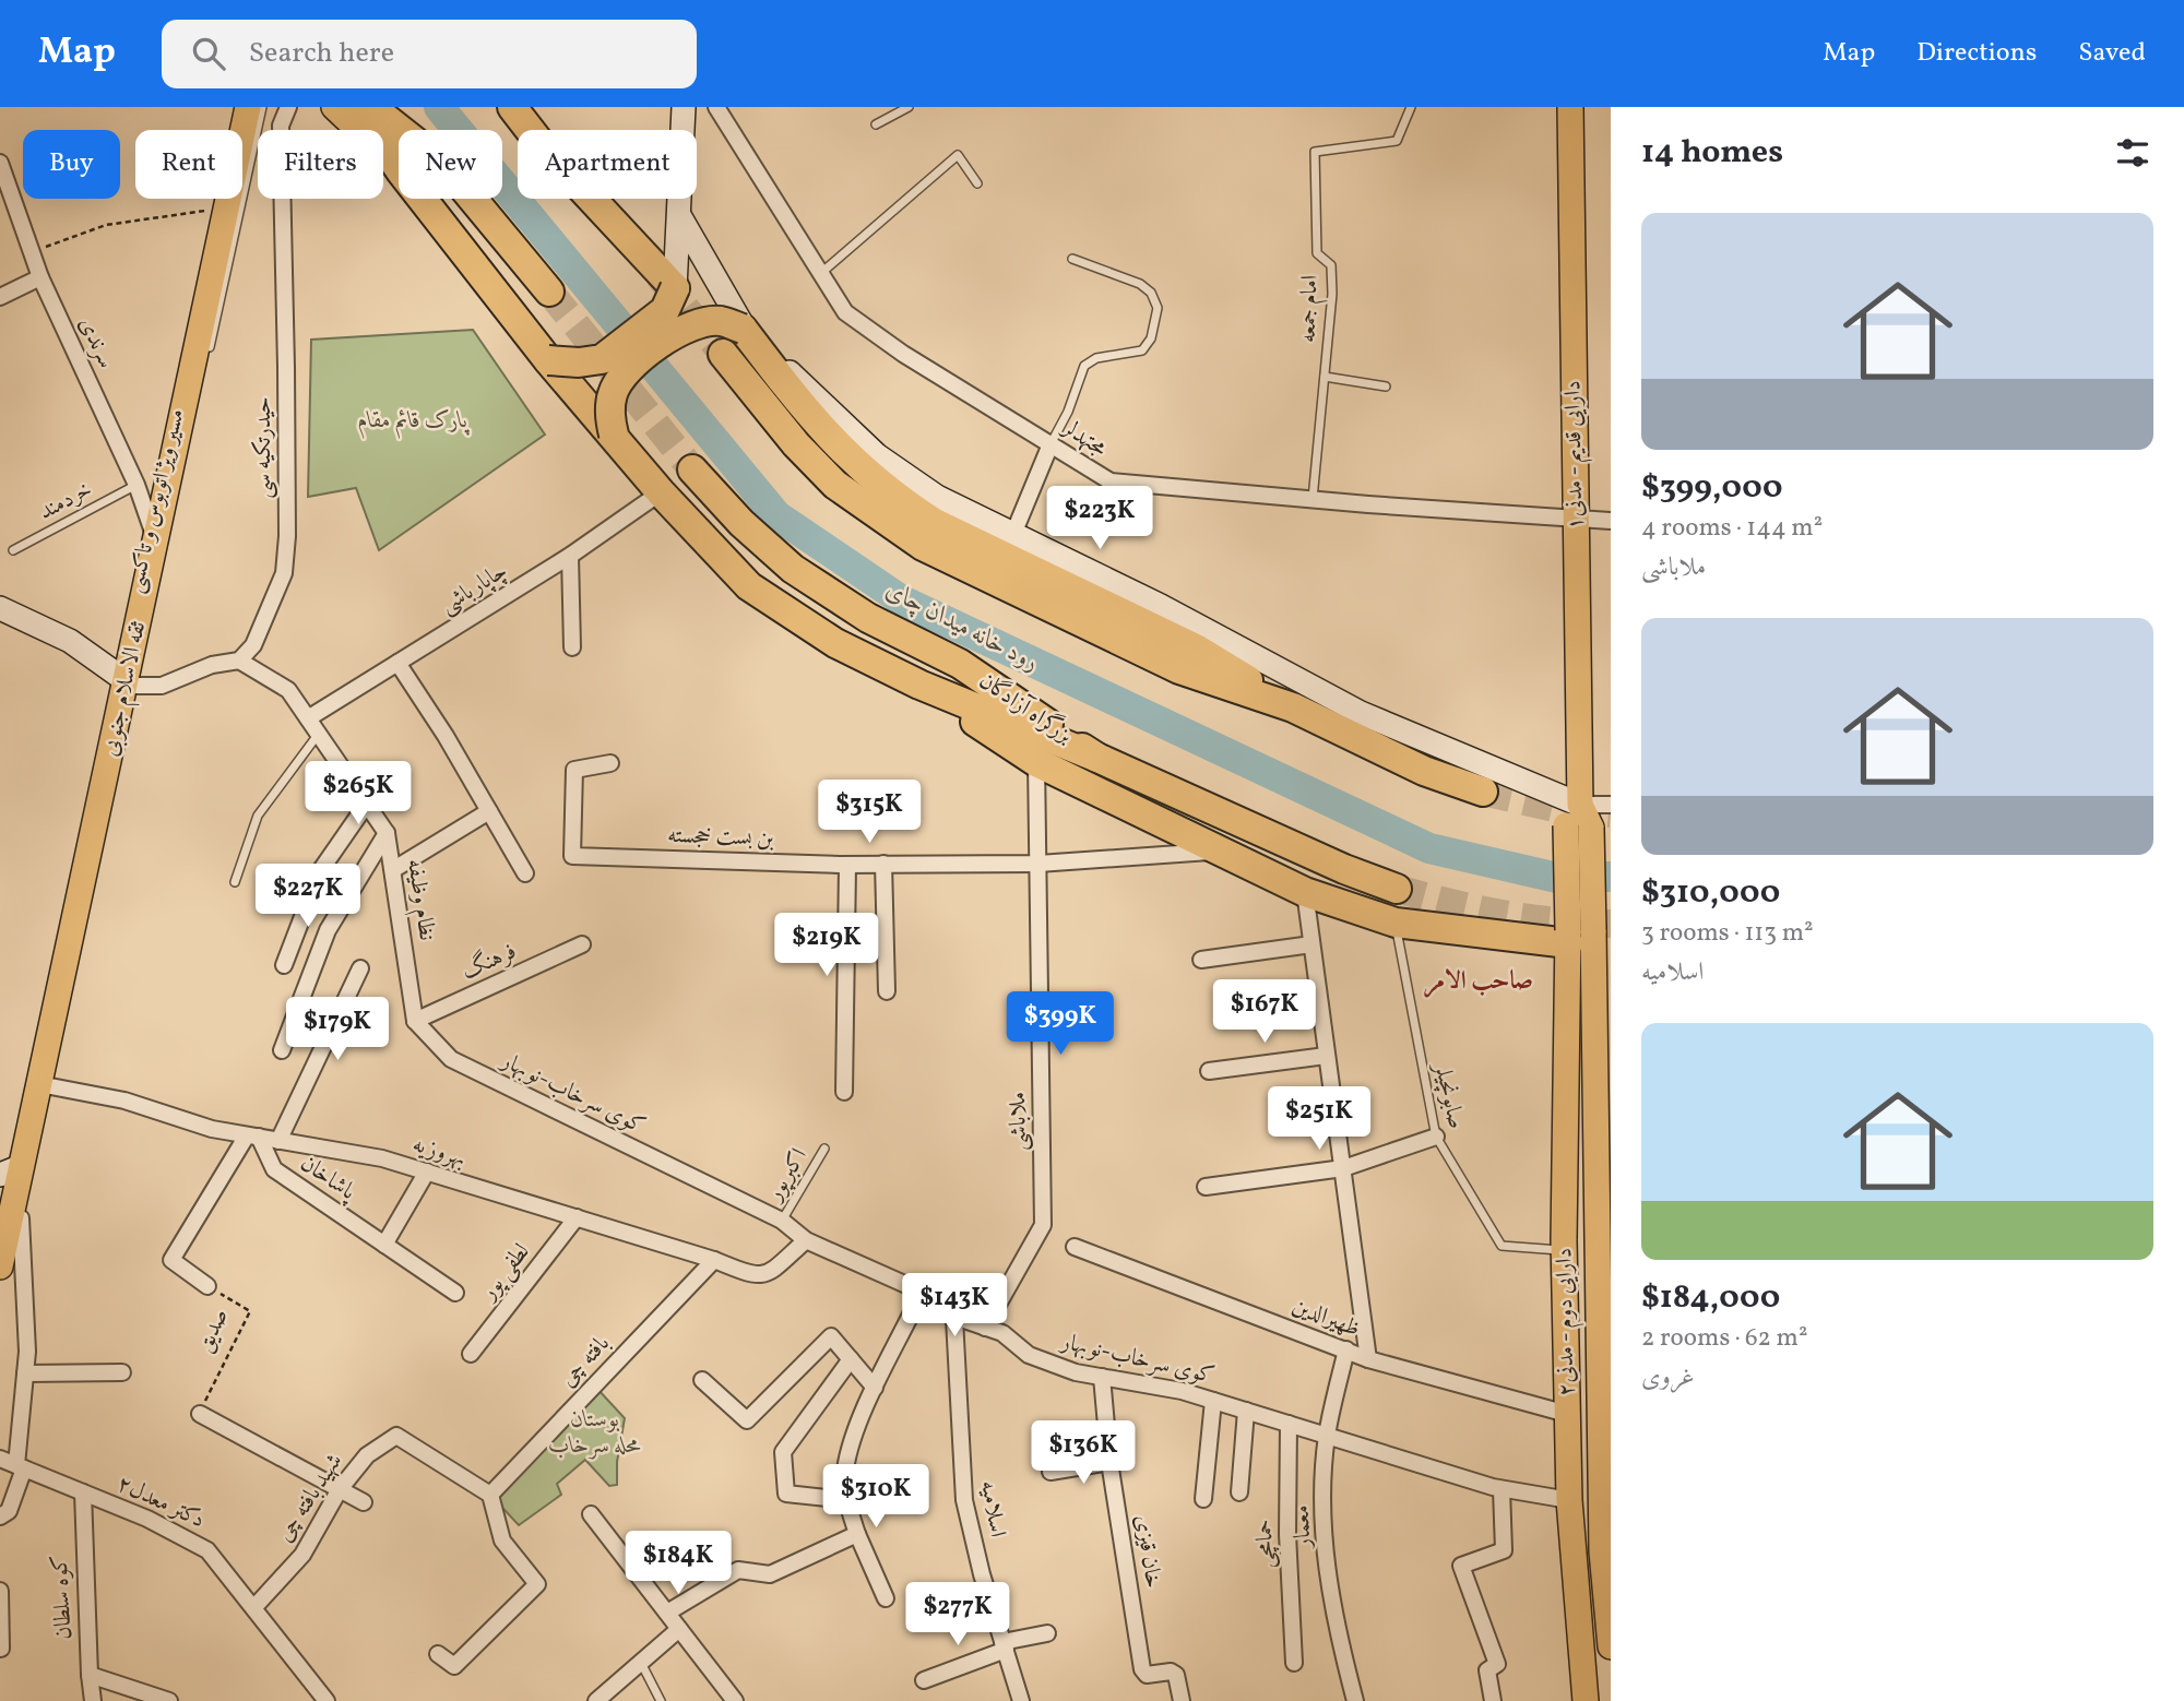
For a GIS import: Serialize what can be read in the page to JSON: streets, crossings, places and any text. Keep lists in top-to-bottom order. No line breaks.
{"streets":{"highway":["بزرگراه آزادگان"],"main road":["دارایی قدیم - مدنی۱","ثقه الاسلام جنوبی","دارایی دوم - مدنی۲"],"street":["سرندی","مجتهدلر","حیدرتکیه سی","چاپارباشی","بن بست خجسته","نظام وظیفه","فرهنگ","کوی سرخاب-نوبهار","ملاباشی","بهروزیه","پاشاخان","لطفی پور","ظهیرالدین","صدیق","بافته چی","شهید بافته چی","دکتر معدل۲","اسلامیه","معمار","حمامچی","خان قیزی","کوه سلطان"],"lane":["امام جمعه","خردمند","مسیر ویژ اتوبوس و تاکسی","صابونچیلر","اکبرپور"]},"crossings":[["امام جمعه","مجتهدلر"],["سرندی","خردمند"],["سرندی","ثقه الاسلام جنوبی"],["مجتهدلر","دارایی قدیم - مدنی۱"],["حیدرتکیه سی","نظام وظیفه"],["مسیر ویژ اتوبوس و تاکسی","ثقه الاسلام جنوبی"],["چاپارباشی","نظام وظیفه"],["ثقه الاسلام جنوبی","بهروزیه"],["بن بست خجسته","ملاباشی"],["نظام وظیفه","فرهنگ"],["نظام وظیفه","کوی سرخاب-نوبهار"],["فرهنگ","کوی سرخاب-نوبهار"],["کوی سرخاب-نوبهار","ملاباشی"],["کوی سرخاب-نوبهار","بهروزیه"],["کوی سرخاب-نوبهار","اکبرپور"],["کوی سرخاب-نوبهار","دارایی دوم - مدنی۲"],["کوی سرخاب-نوبهار","اسلامیه"],["کوی سرخاب-نوبهار","معمار"],["کوی سرخاب-نوبهار","حمامچی"],["کوی سرخاب-نوبهار","خان قیزی"],["صابونچیلر","دارایی دوم - مدنی۲"],["بهروزیه","پاشاخان"],["بهروزیه","لطفی پور"],["بهروزیه","صدیق"],["بهروزیه","بافته چی"],["پاشاخان","صدیق"],["ظهیرالدین","دارایی دوم - مدنی۲"],["ظهیرالدین","معمار"],["بافته چی","شهید بافته چی"],["شهید بافته چی","دکتر معدل۲"],["دکتر معدل۲","کوه سلطان"]],"districts":["صاحب الامر"],"water":["رود خانه میدان چای"],"parks":["پارک قائم مقام","بوستان محله سرخاب"],"page":{"header":"Map","search":"Search here","nav":["Map","Directions","Saved"],"heading":"14 homes","chip":["Buy","Rent","Filters","New","Apartment"],"list":[{"name":"$399,000","note":"4 rooms · 144 m² · ملاباشی"},{"name":"$310,000","note":"3 rooms · 113 m² · اسلامیه"},{"name":"$184,000","note":"2 rooms · 62 m² · غروی"}],"price":["$223K","$265K","$315K","$227K","$219K","$167K","$399K","$179K","$251K","$143K","$136K","$310K","$184K","$277K"]}}
